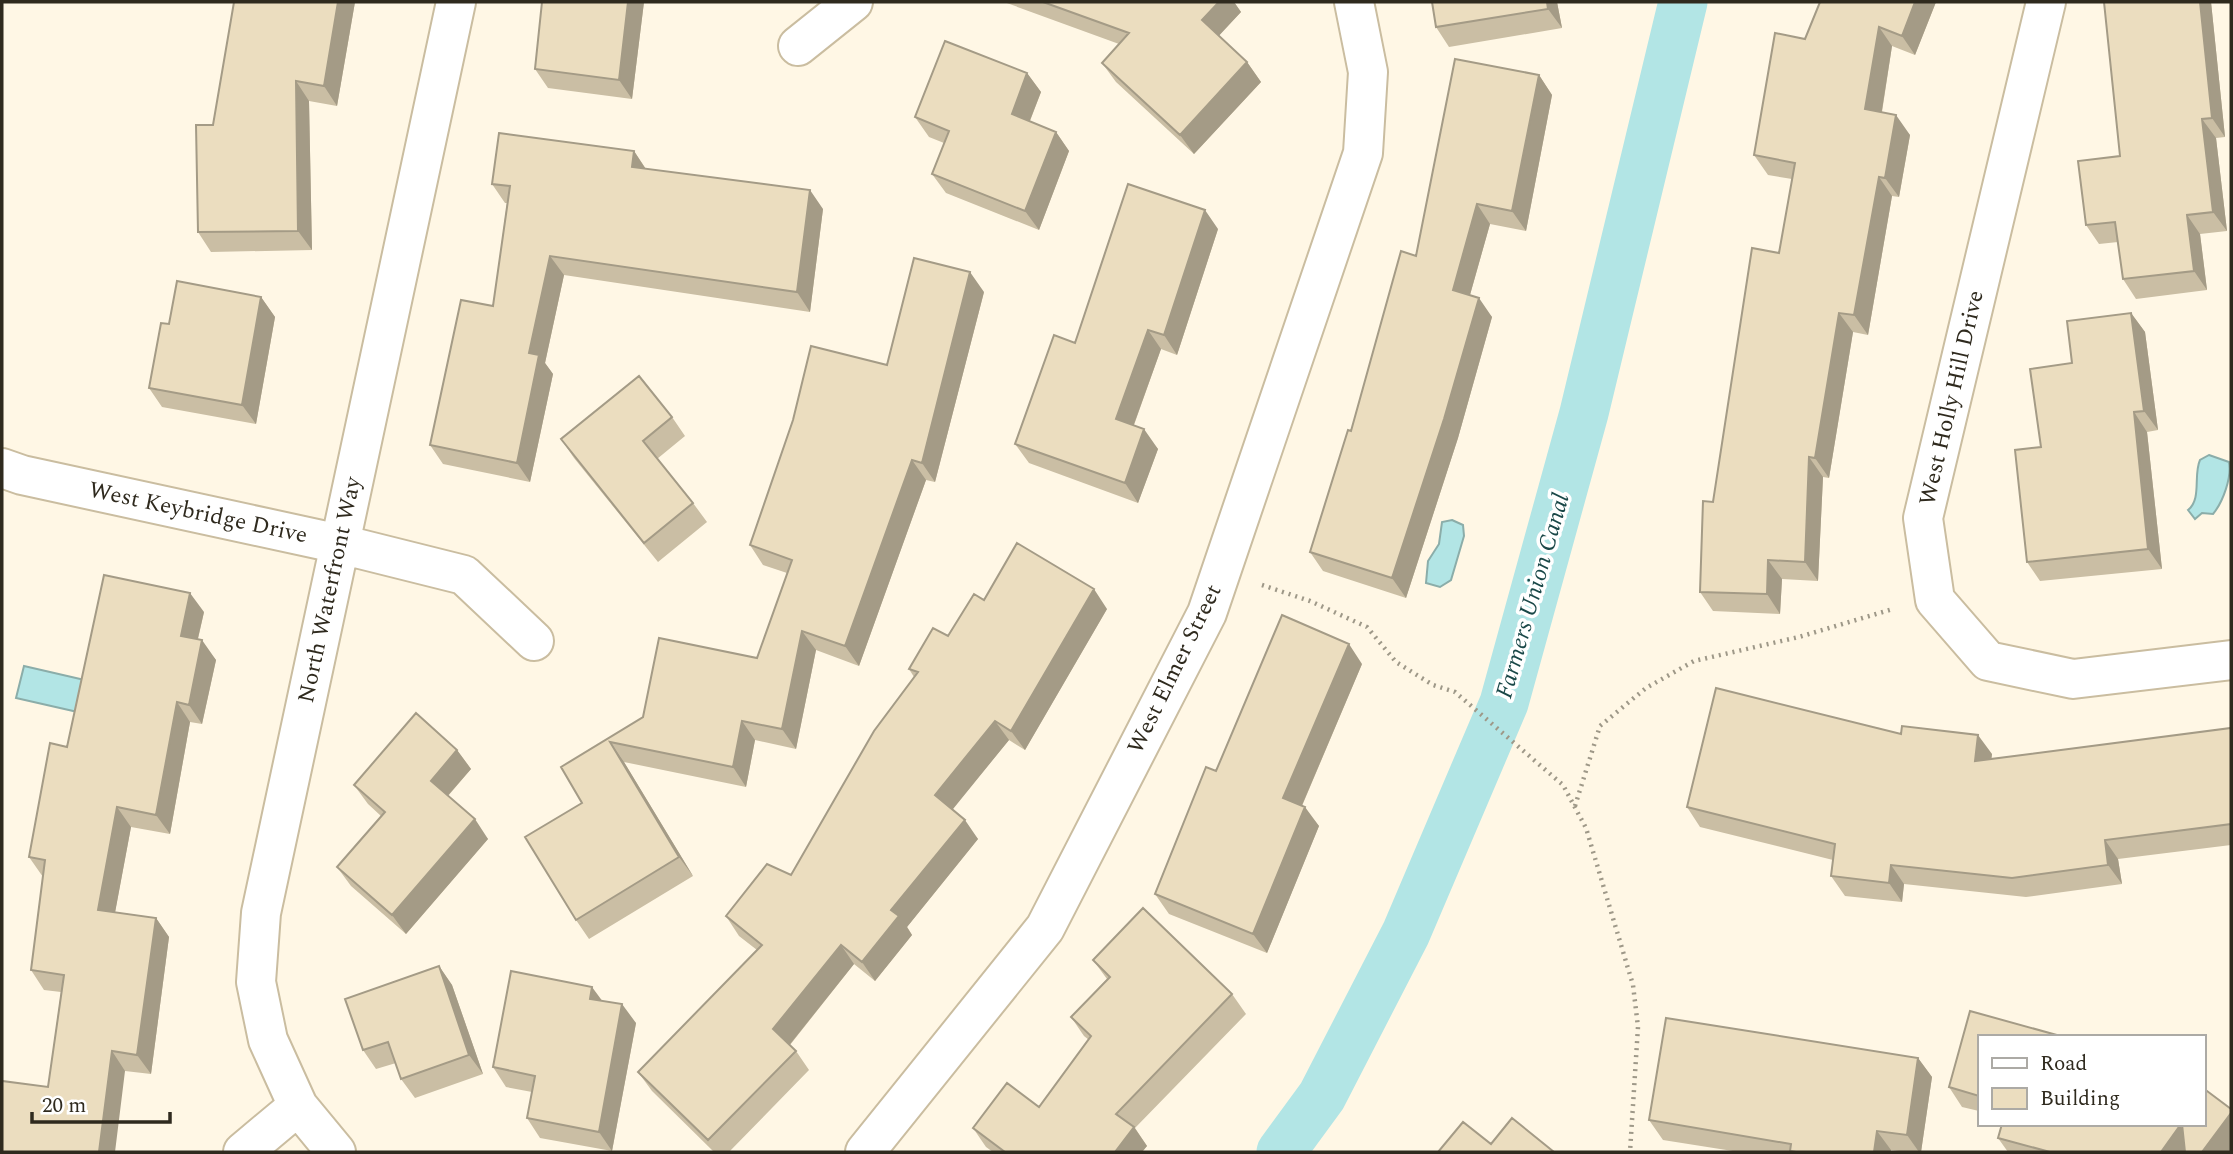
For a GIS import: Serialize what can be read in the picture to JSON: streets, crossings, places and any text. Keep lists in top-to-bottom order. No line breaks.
{"streets":{"street":["West Holly Hill Drive","West Keybridge Drive","North Waterfront Way","West Elmer Street"]},"crossings":[["West Keybridge Drive","North Waterfront Way"]],"water":["Farmers Union Canal"],"legend":["Road","Building"],"scale_bar":"20 m"}
